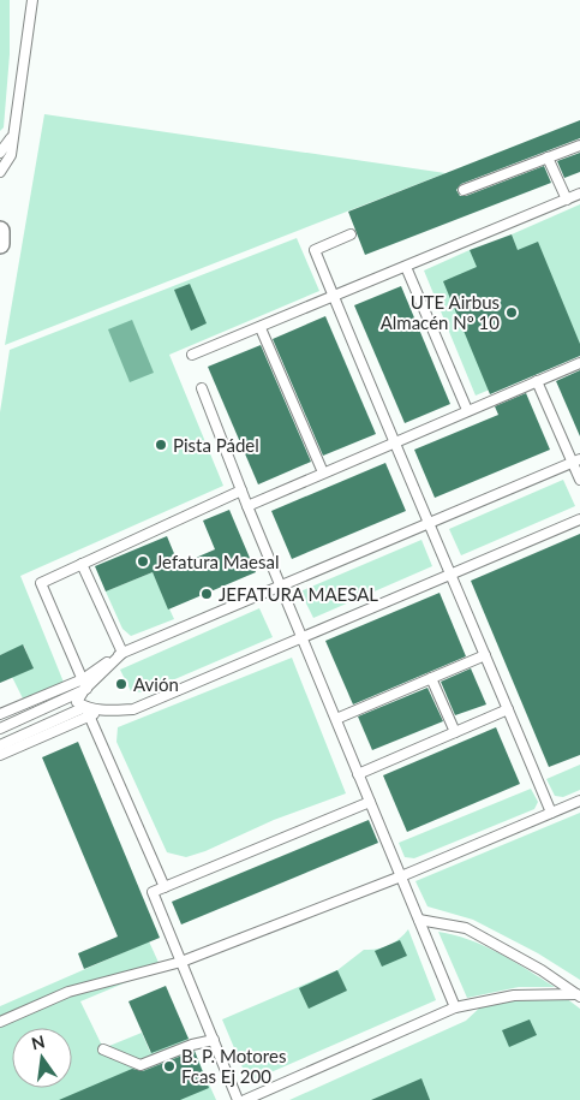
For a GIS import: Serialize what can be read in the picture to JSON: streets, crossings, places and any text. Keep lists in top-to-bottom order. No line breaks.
{"places":["UTE Airbus Almacén Nº 10","Pista Pádel","Jefatura Maesal","JEFATURA MAESAL","Avión","B. P. Motores Fcas Ej 200"],"north":"top"}
